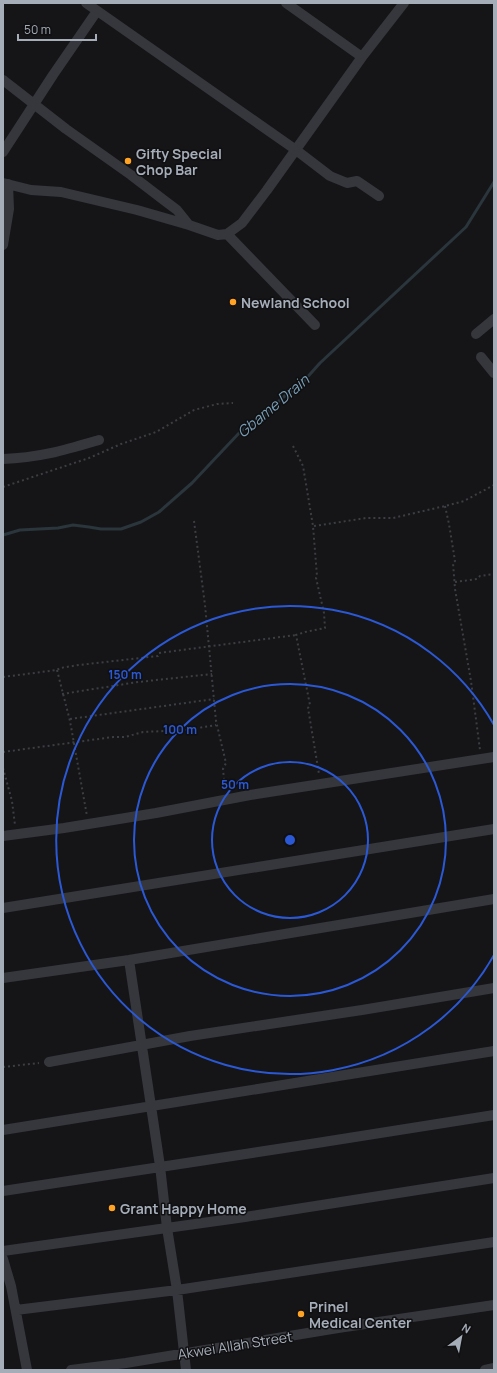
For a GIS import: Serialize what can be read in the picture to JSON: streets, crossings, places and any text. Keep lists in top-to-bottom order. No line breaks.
{"streets":{"street":["Akwei Allah Street"]},"water":["Gbame Drain"],"places":["Gifty Special Chop Bar","Newland School","Grant Happy Home","Prinel Medical Center"],"scale_bar":"50 m","north":"top right","rings":["150 m","100 m","50 m"]}
